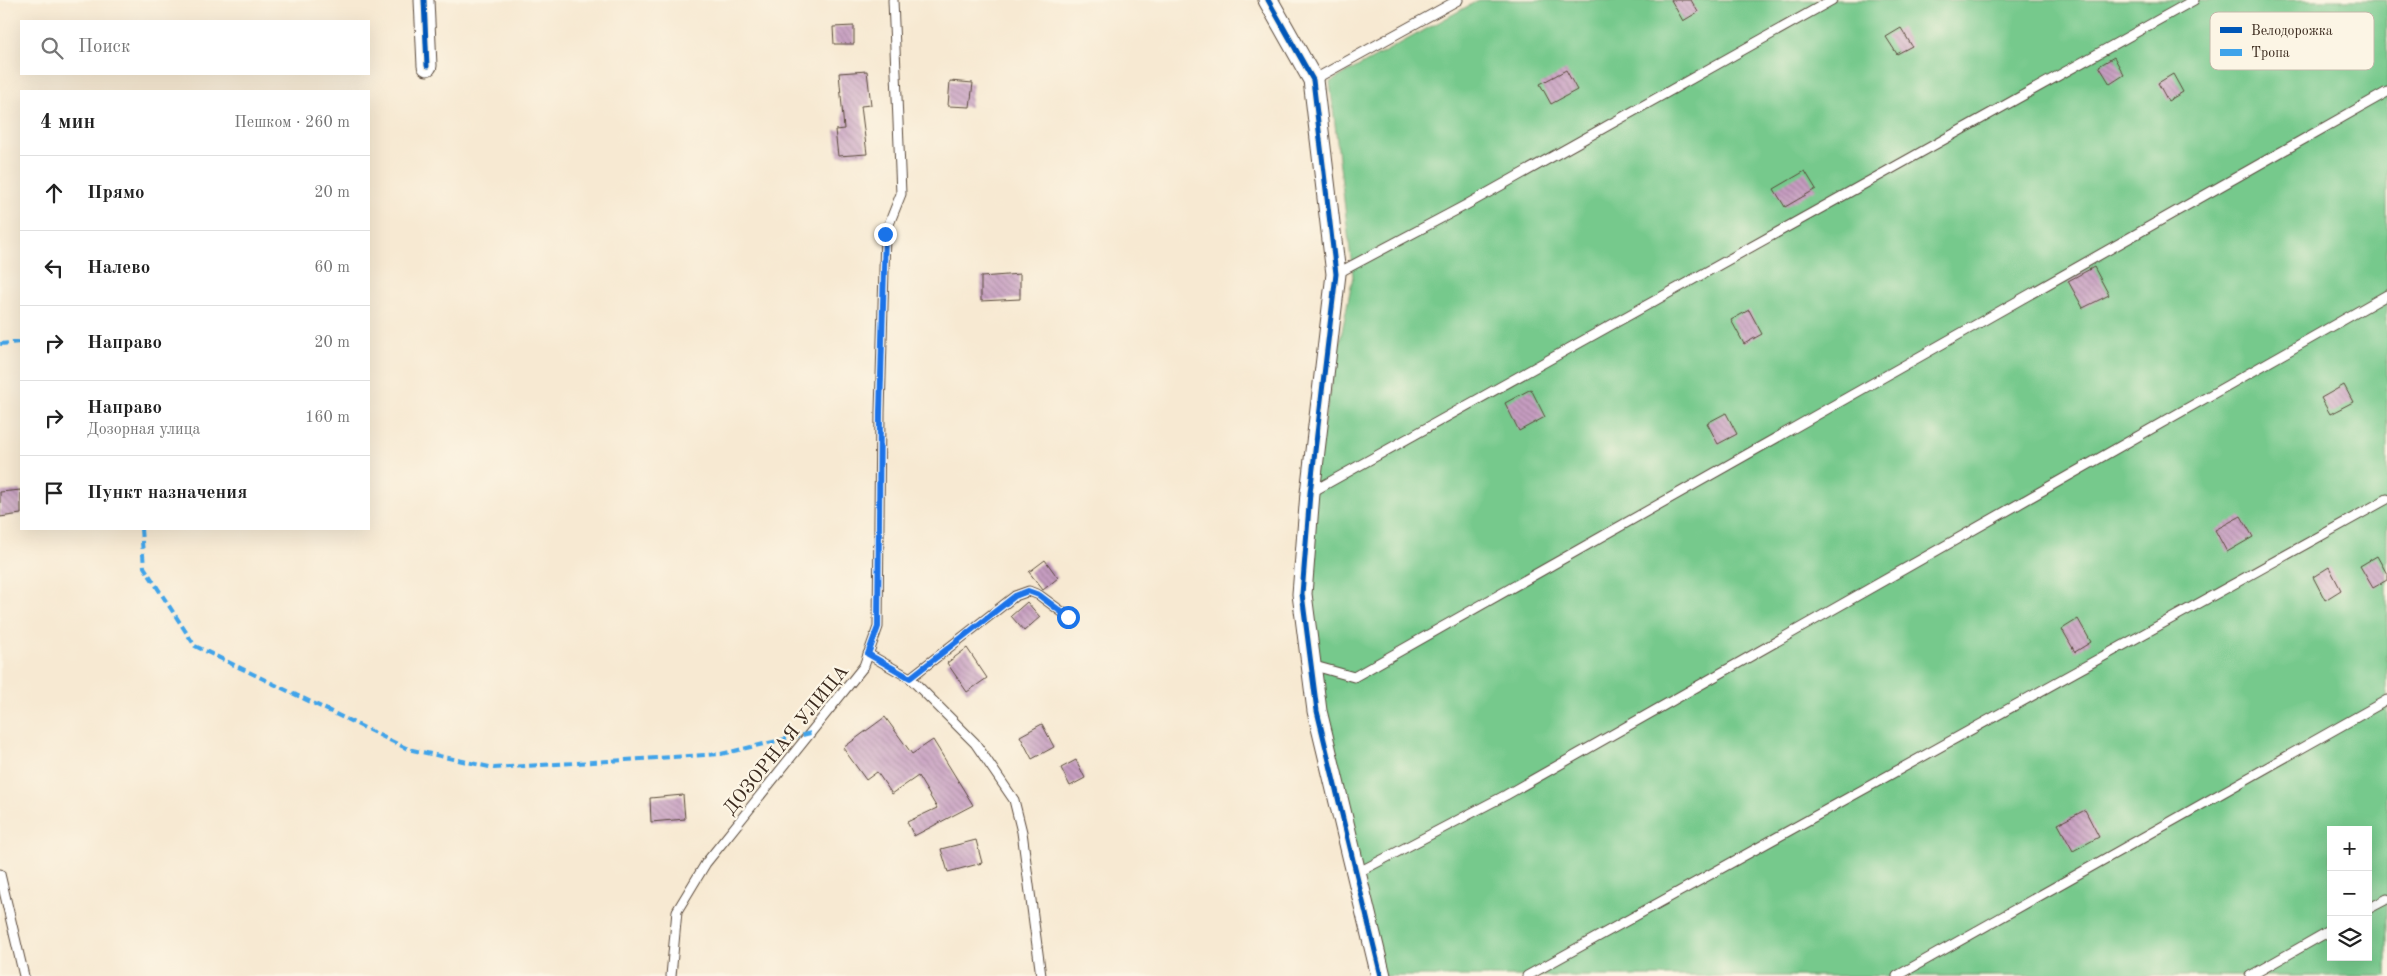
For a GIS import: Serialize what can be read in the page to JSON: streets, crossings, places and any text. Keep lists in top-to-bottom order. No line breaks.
{"streets":{"lane":["ДОЗОРНАЯ УЛИЦА"]},"legend":["Велодорожка","Тропа"],"page":{"search":"Поиск","heading":["4 мин","Пешком · 260 m"],"list":[["Прямо","20 m"],["Налево","60 m"],["Направо","20 m"],["Направо","Дозорная улица","160 m"],"Пункт назначения"],"map_buttons":["+","−"]}}
